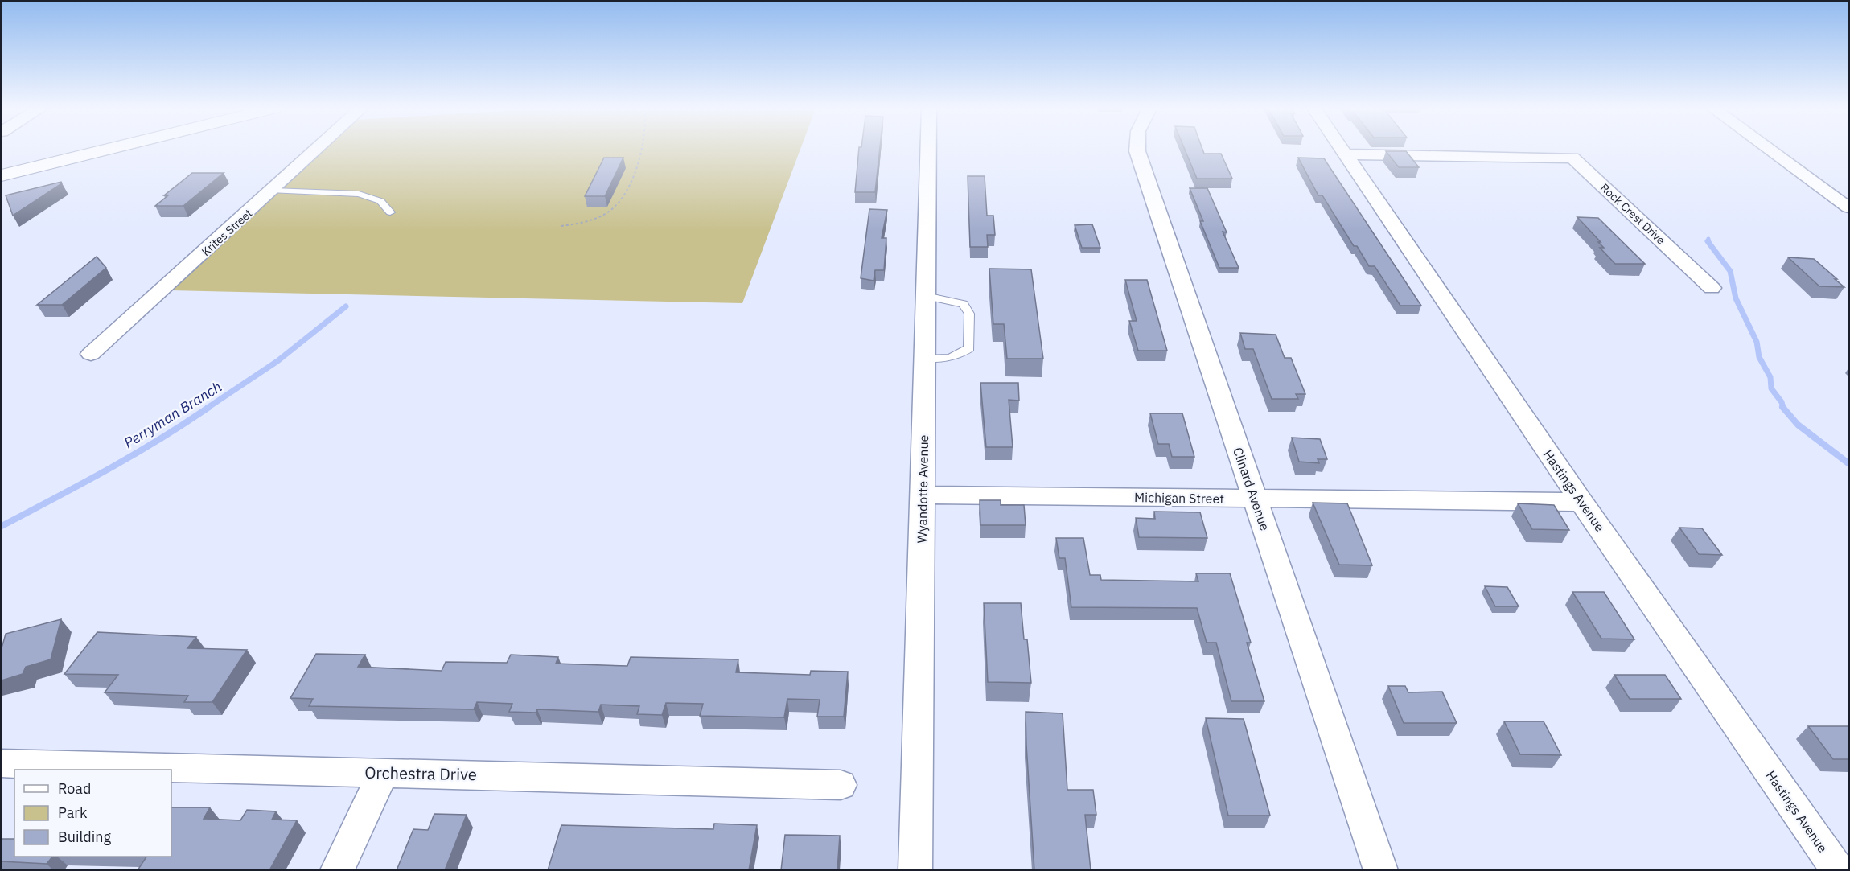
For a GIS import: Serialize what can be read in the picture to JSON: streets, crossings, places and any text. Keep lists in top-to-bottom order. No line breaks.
{"streets":{"street":["Rock Crest Drive","Krites Street","Wyandotte Avenue","Clinard Avenue","Hastings Avenue","Michigan Street","Orchestra Drive"]},"crossings":[["Rock Crest Drive","Hastings Avenue"],["Wyandotte Avenue","Michigan Street"],["Clinard Avenue","Michigan Street"],["Hastings Avenue","Michigan Street"]],"water":["Perryman Branch"],"legend":["Road","Park","Building"]}
